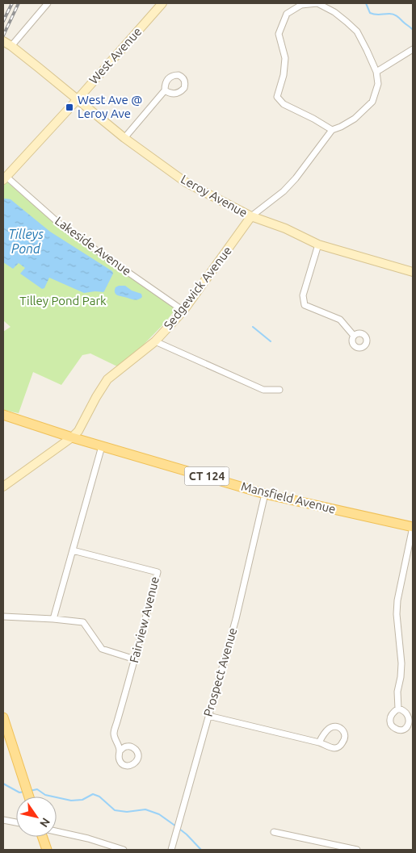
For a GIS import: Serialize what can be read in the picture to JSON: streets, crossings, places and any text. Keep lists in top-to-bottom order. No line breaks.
{"streets":{"main road":["CT 124","Mansfield Avenue"],"street":["West Avenue","Leroy Avenue","Lakeside Avenue","Sedgewick Avenue","Fairview Avenue","Prospect Avenue"]},"crossings":[["West Avenue","Leroy Avenue"],["West Avenue","Lakeside Avenue"],["Leroy Avenue","Sedgewick Avenue"],["Lakeside Avenue","Sedgewick Avenue"],["Sedgewick Avenue","Mansfield Avenue"],["Mansfield Avenue","Prospect Avenue"]],"water":["Tilleys Pond"],"parks":["Tilley Pond Park"],"places":{"transit":["West Ave @ Leroy Ave"]},"north":"bottom right"}
